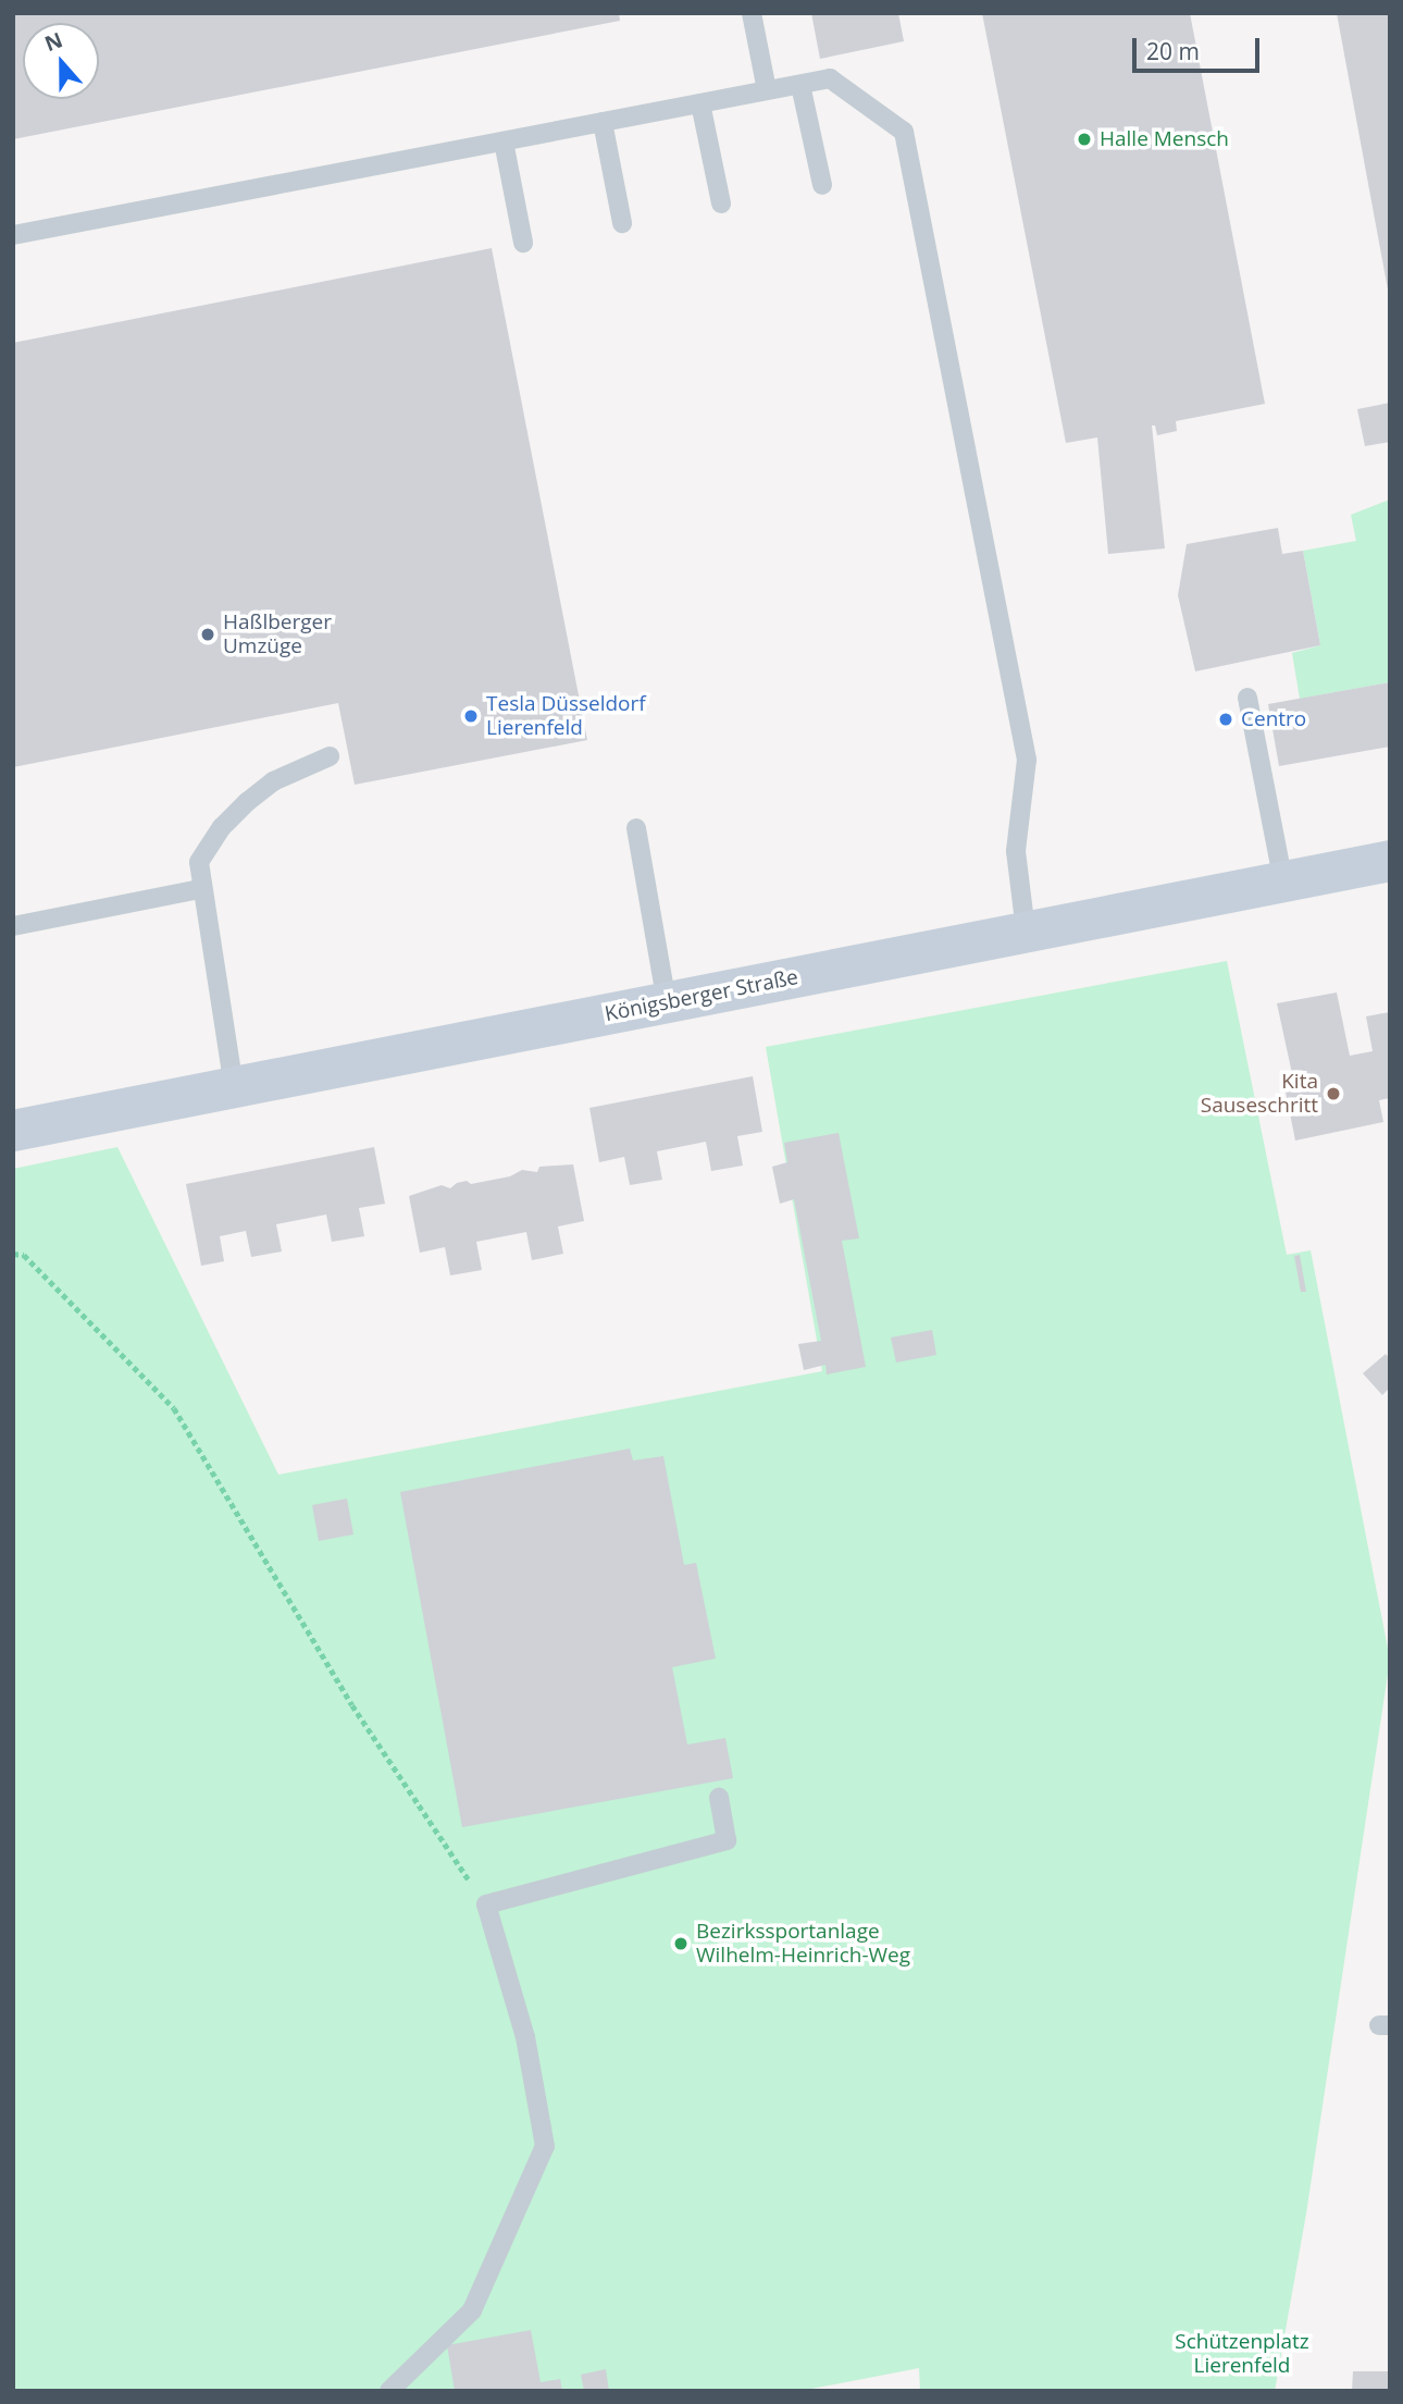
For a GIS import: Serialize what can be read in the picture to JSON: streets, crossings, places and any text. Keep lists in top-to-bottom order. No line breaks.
{"streets":{"main road":["Königsberger Straße"]},"parks":["Schützenplatz Lierenfeld"],"places":["Halle Mensch","Haßlberger Umzüge","Tesla Düsseldorf Lierenfeld","Centro","Kita Sauseschritt","Bezirkssportanlage Wilhelm-Heinrich-Weg"],"scale_bar":"20 m","north":"top"}
